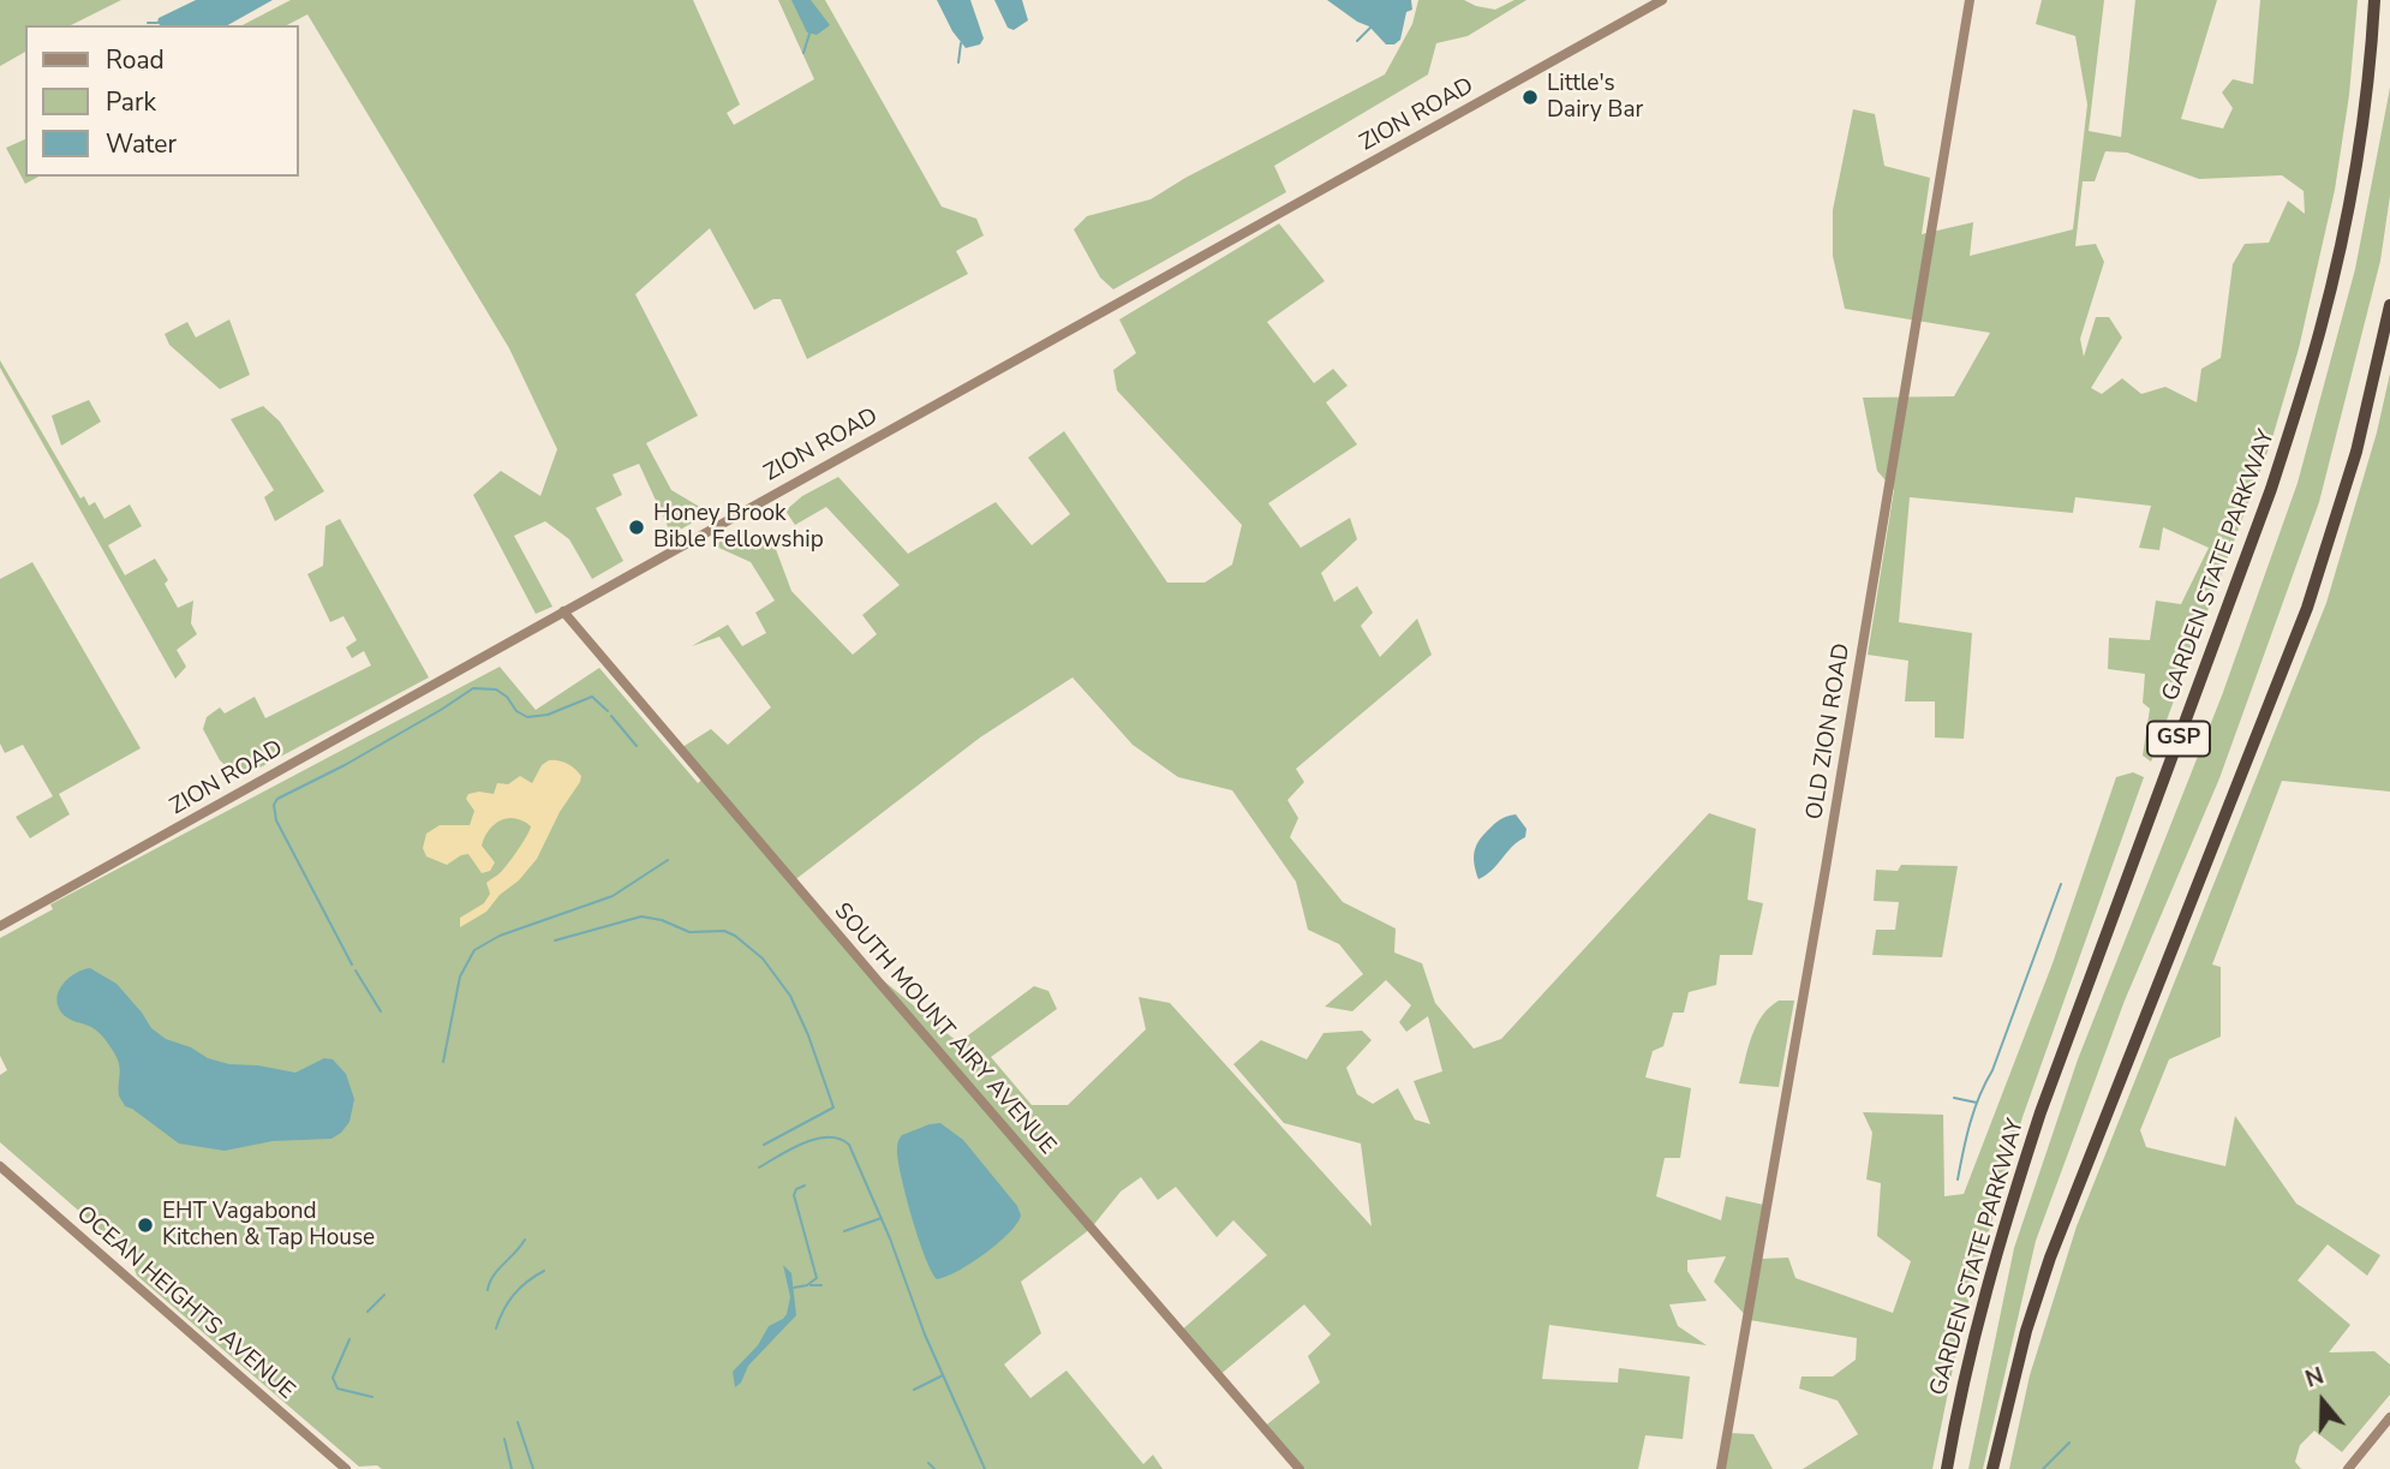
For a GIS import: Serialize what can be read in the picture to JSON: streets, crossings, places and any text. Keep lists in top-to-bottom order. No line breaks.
{"streets":{"highway":["GARDEN STATE PARKWAY","GSP"],"street":["ZION ROAD","OLD ZION ROAD","SOUTH MOUNT AIRY AVENUE","OCEAN HEIGHTS AVENUE"]},"crossings":[["ZION ROAD","SOUTH MOUNT AIRY AVENUE"]],"places":["Little's Dairy Bar","Honey Brook Bible Fellowship","EHT Vagabond Kitchen & Tap House"],"legend":["Road","Park","Water"],"north":"top"}
